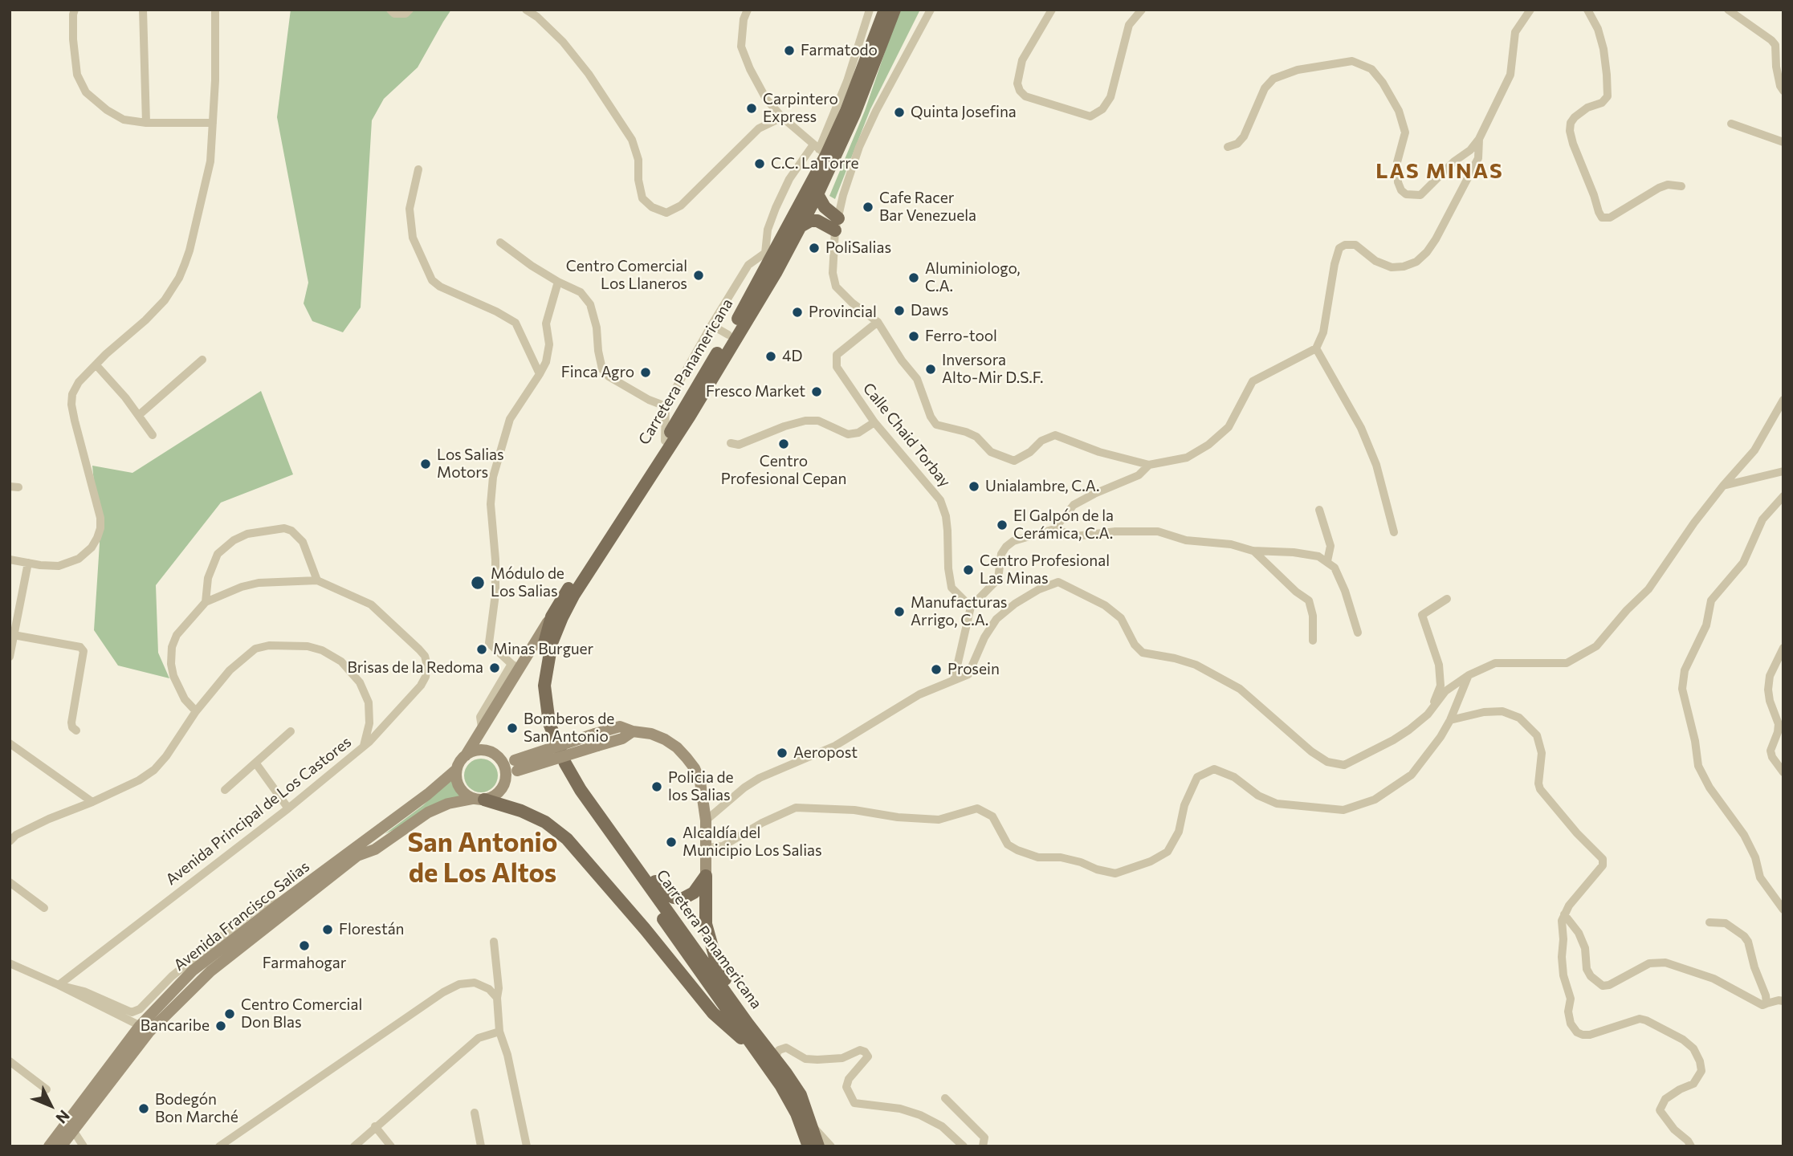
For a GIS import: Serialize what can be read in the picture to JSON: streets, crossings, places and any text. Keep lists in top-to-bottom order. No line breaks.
{"streets":{"main road":["Carretera Panamericana"],"street":["Calle Chaid Torbay","Avenida Principal de Los Castores","Avenida Francisco Salias"]},"districts":["LAS MINAS","San Antonio de Los Altos"],"places":["Farmatodo","Carpintero Express","Quinta Josefina","C.C. La Torre","Cafe Racer Bar Venezuela","PoliSalias","Centro Comercial Los Llaneros","Aluminiologo, C.A.","Daws","Provincial","Ferro-tool","4D","Inversora Alto-Mir D.S.F.","Finca Agro","Fresco Market","Centro Profesional Cepan","Los Salias Motors","Unialambre, C.A.","El Galpón de la Cerámica, C.A.","Centro Profesional Las Minas","Módulo de Los Salias","Manufacturas Arrigo, C.A.","Minas Burguer","Brisas de la Redoma","Prosein","Bomberos de San Antonio","Aeropost","Policia de los Salias","Alcaldía del Municipio Los Salias","Florestán","Farmahogar","Centro Comercial Don Blas","Bancaribe","Bodegón Bon Marché"],"north":"bottom right"}
